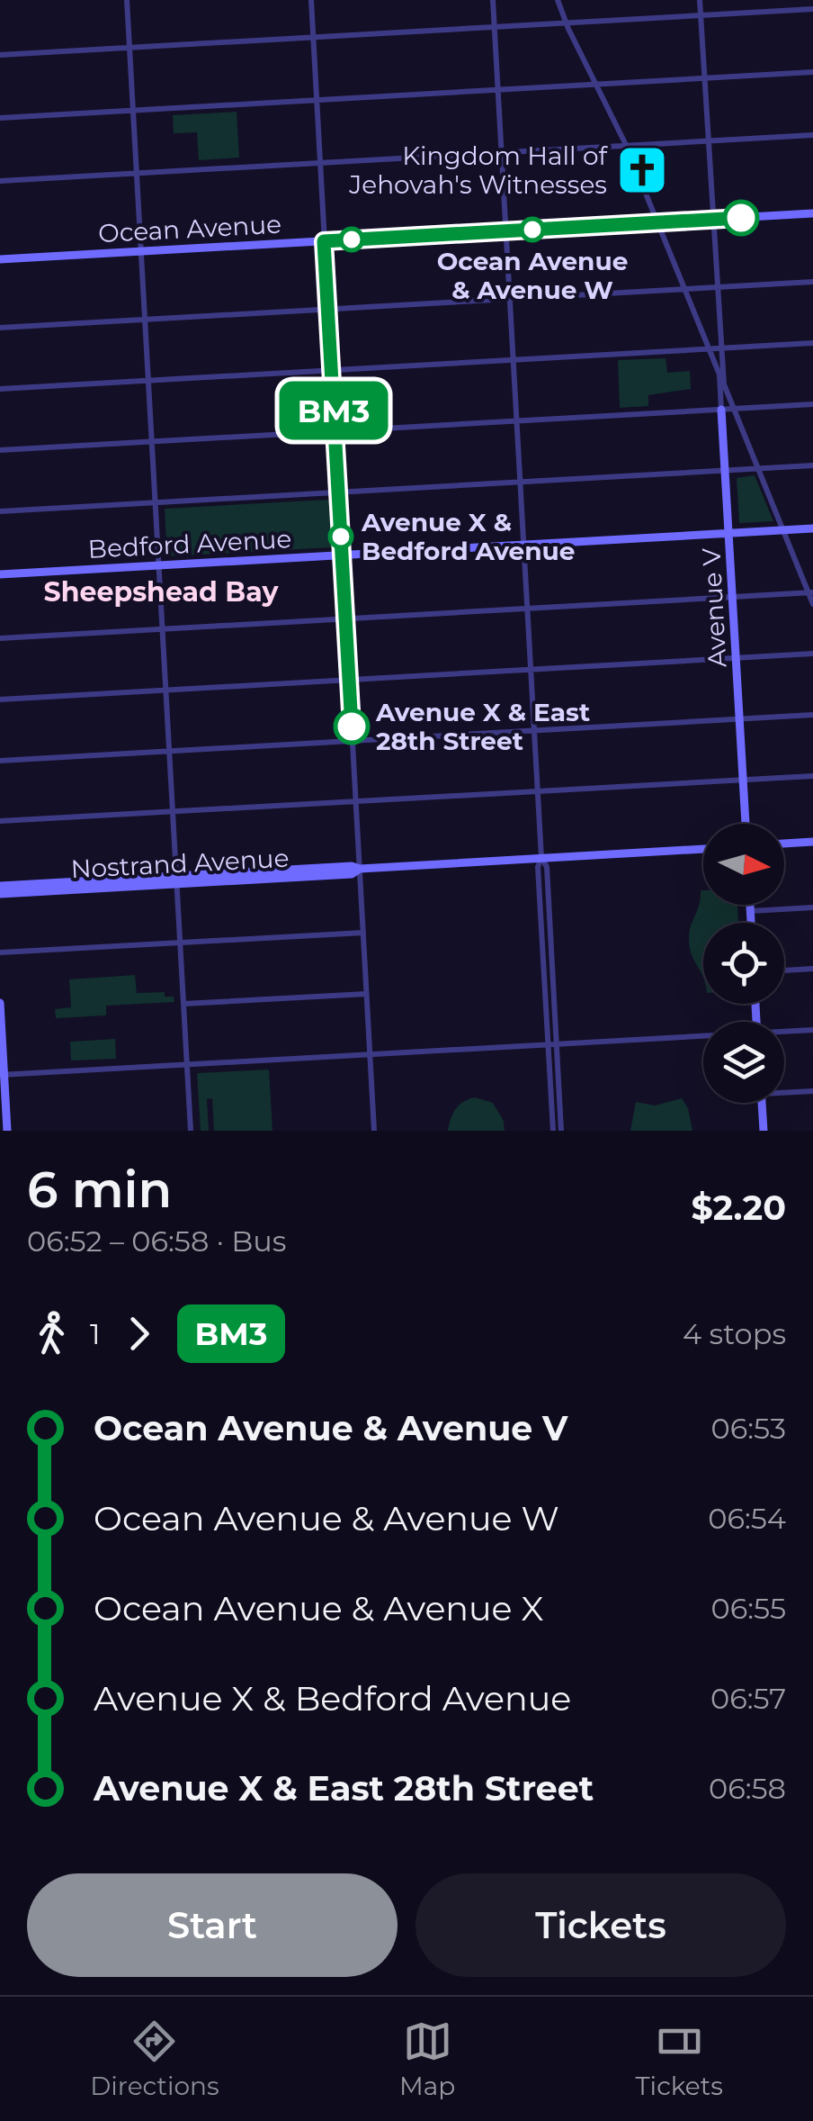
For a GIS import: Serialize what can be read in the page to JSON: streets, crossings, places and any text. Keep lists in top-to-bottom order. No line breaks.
{"streets":{"main road":["Ocean Avenue","Bedford Avenue","Avenue V","Nostrand Avenue"]},"crossings":[["Bedford Avenue","Avenue V"]],"districts":["Sheepshead Bay"],"places":{"church":["Kingdom Hall of Jehovah's Witnesses"],"other":["Ocean Avenue & Avenue W","Avenue X & Bedford Avenue","Avenue X & East 28th Street"]},"lines":["bus line BM3"],"north":"right","page":{"on_map":"BM3","heading":["6 min","06:52 – 06:58 · Bus","$2.20"],"legs":["1","BM3","4 stops"],"list":[{"name":"Ocean Avenue & Avenue V","value":"06:53"},{"name":"Ocean Avenue & Avenue W","value":"06:54"},{"name":"Ocean Avenue & Avenue X","value":"06:55"},{"name":"Avenue X & Bedford Avenue","value":"06:57"},{"name":"Avenue X & East 28th Street","value":"06:58"}],"buttons":["Start","Tickets"],"tabs":["Directions","Map","Tickets"]}}
